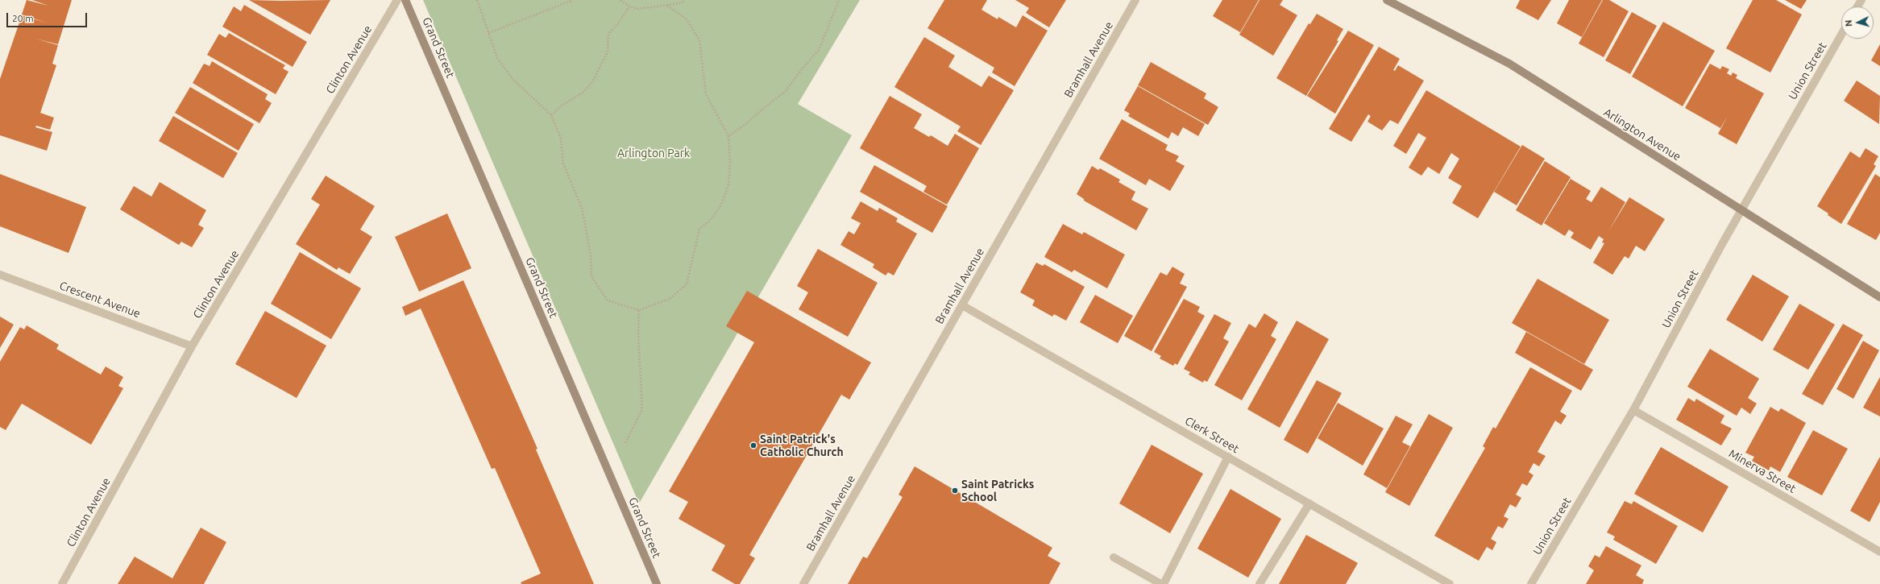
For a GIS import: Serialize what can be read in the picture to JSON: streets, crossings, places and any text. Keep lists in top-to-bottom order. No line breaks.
{"streets":{"street":["Grand Street","Clinton Avenue","Bramhall Avenue","Union Street","Arlington Avenue","Crescent Avenue","Clerk Street","Minerva Street"]},"crossings":[["Clinton Avenue","Crescent Avenue"],["Bramhall Avenue","Clerk Street"],["Union Street","Arlington Avenue"],["Union Street","Minerva Street"]],"parks":["Arlington Park"],"places":["Saint Patrick's Catholic Church","Saint Patricks School"],"scale_bar":"20 m","north":"left"}
